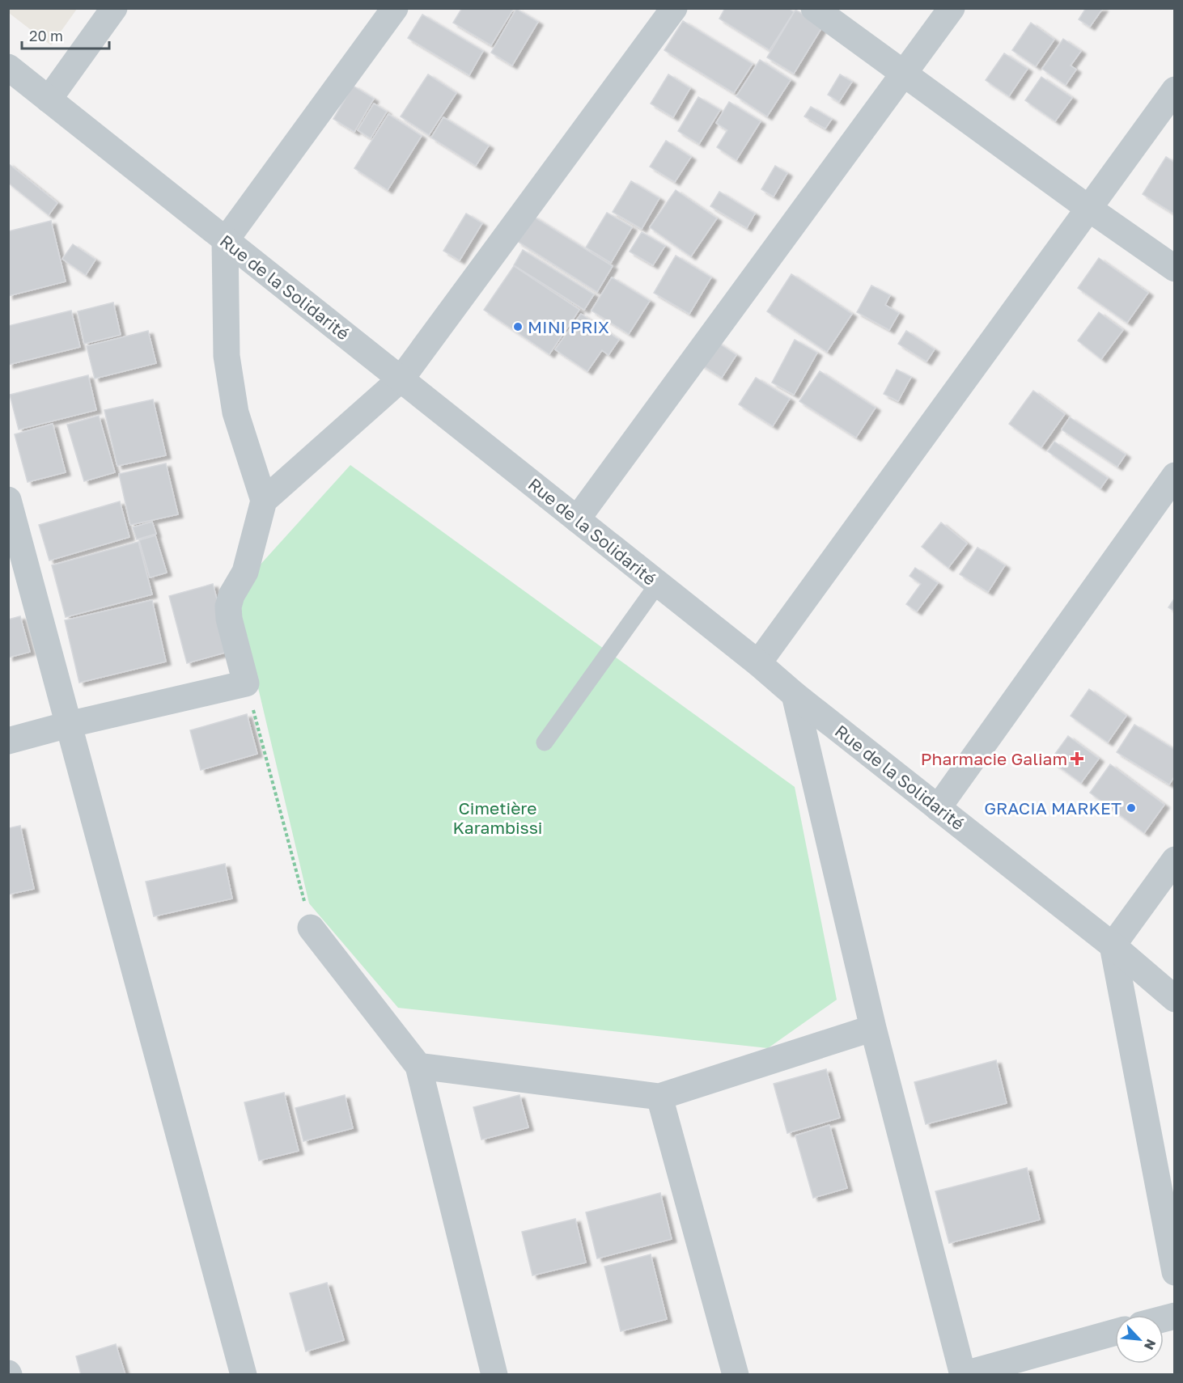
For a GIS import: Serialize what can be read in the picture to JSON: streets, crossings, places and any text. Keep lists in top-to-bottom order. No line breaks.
{"streets":{"street":["Rue de la Solidarité"]},"parks":["Cimetière Karambissi"],"places":{"other":["MINI PRIX","GRACIA MARKET"],"health":["Pharmacie Galiam"]},"scale_bar":"20 m","north":"bottom right"}
